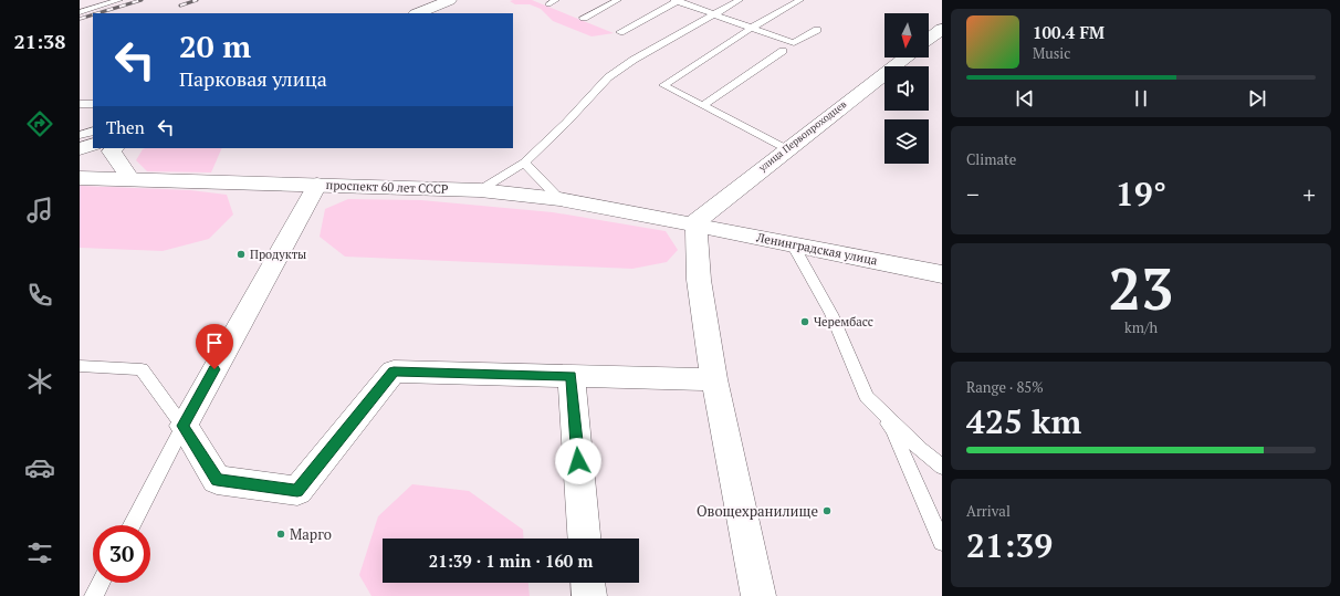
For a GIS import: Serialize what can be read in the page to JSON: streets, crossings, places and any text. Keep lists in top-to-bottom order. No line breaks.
{"streets":{"street":["улица Первопроходцев","проспект 60 лет СССР","Ленинградская улица"]},"crossings":[["улица Первопроходцев","проспект 60 лет СССР"],["улица Первопроходцев","Ленинградская улица"],["проспект 60 лет СССР","Ленинградская улица"]],"places":["Продукты","Черембасс","Овощехранилище","Марго"],"north":"bottom","page":{"tabs":"21:38","turn":["20 m","Парковая улица"],"song":["100.4 FM","Music"],"then":"Then","tile":["Climate",["23","km/h"],["Range · 85%","425 km"],["Arrival","21:39"]],"heat":["−","19°","+"],"limit":"30","trip":"21:39 · 1 min · 160 m"}}
